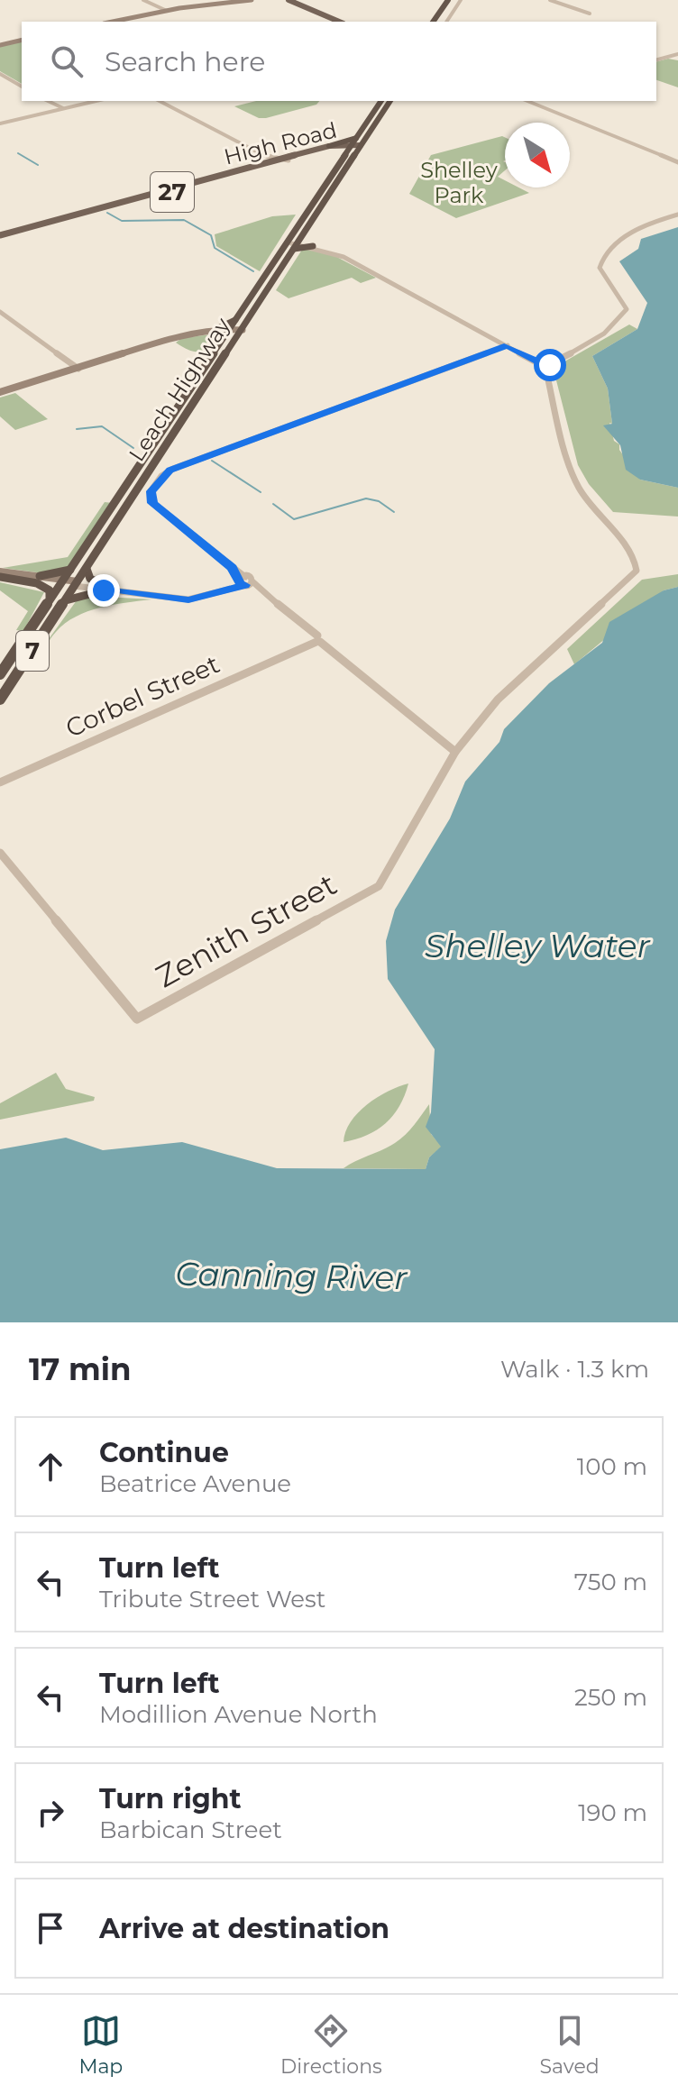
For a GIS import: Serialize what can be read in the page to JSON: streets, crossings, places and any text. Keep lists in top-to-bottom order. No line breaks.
{"streets":{"highway":["27","Leach Highway","7"],"main road":["High Road"],"street":["Corbel Street","Zenith Street"]},"crossings":[["High Road","27"],["High Road","Leach Highway"],["27","Leach Highway"]],"water":["Shelley Water","Canning River"],"parks":["Shelley Park"],"north":"bottom right","page":{"search":"Search here","heading":["17 min","Walk · 1.3 km"],"list":[["Continue","Beatrice Avenue","100 m"],["Turn left","Tribute Street West","750 m"],["Turn left","Modillion Avenue North","250 m"],["Turn right","Barbican Street","190 m"],"Arrive at destination"],"nav":["Map","Directions","Saved"]}}
